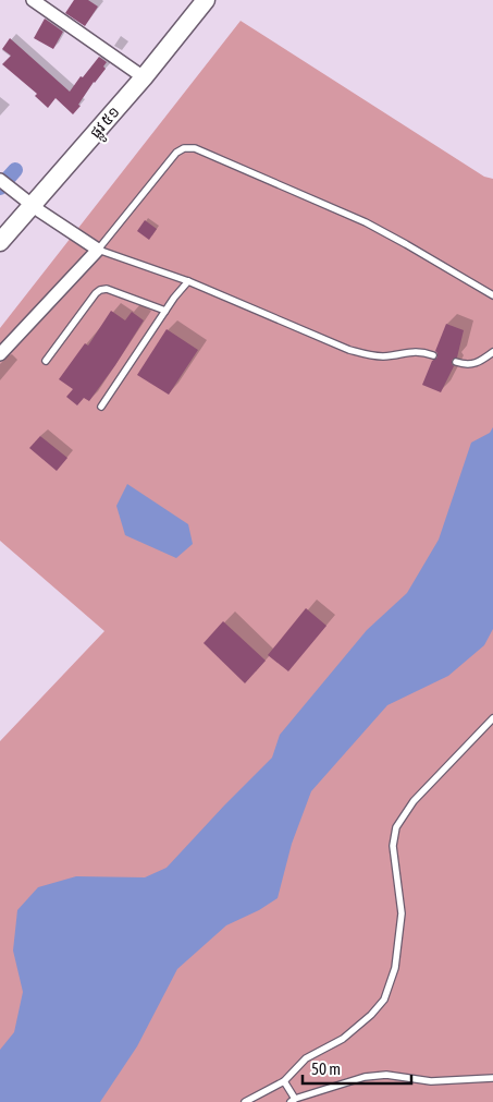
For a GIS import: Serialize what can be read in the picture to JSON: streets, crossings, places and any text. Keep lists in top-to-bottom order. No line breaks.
{"streets":{"main road":["ផ្លូវ ៥១"]},"scale_bar":"50 m"}
